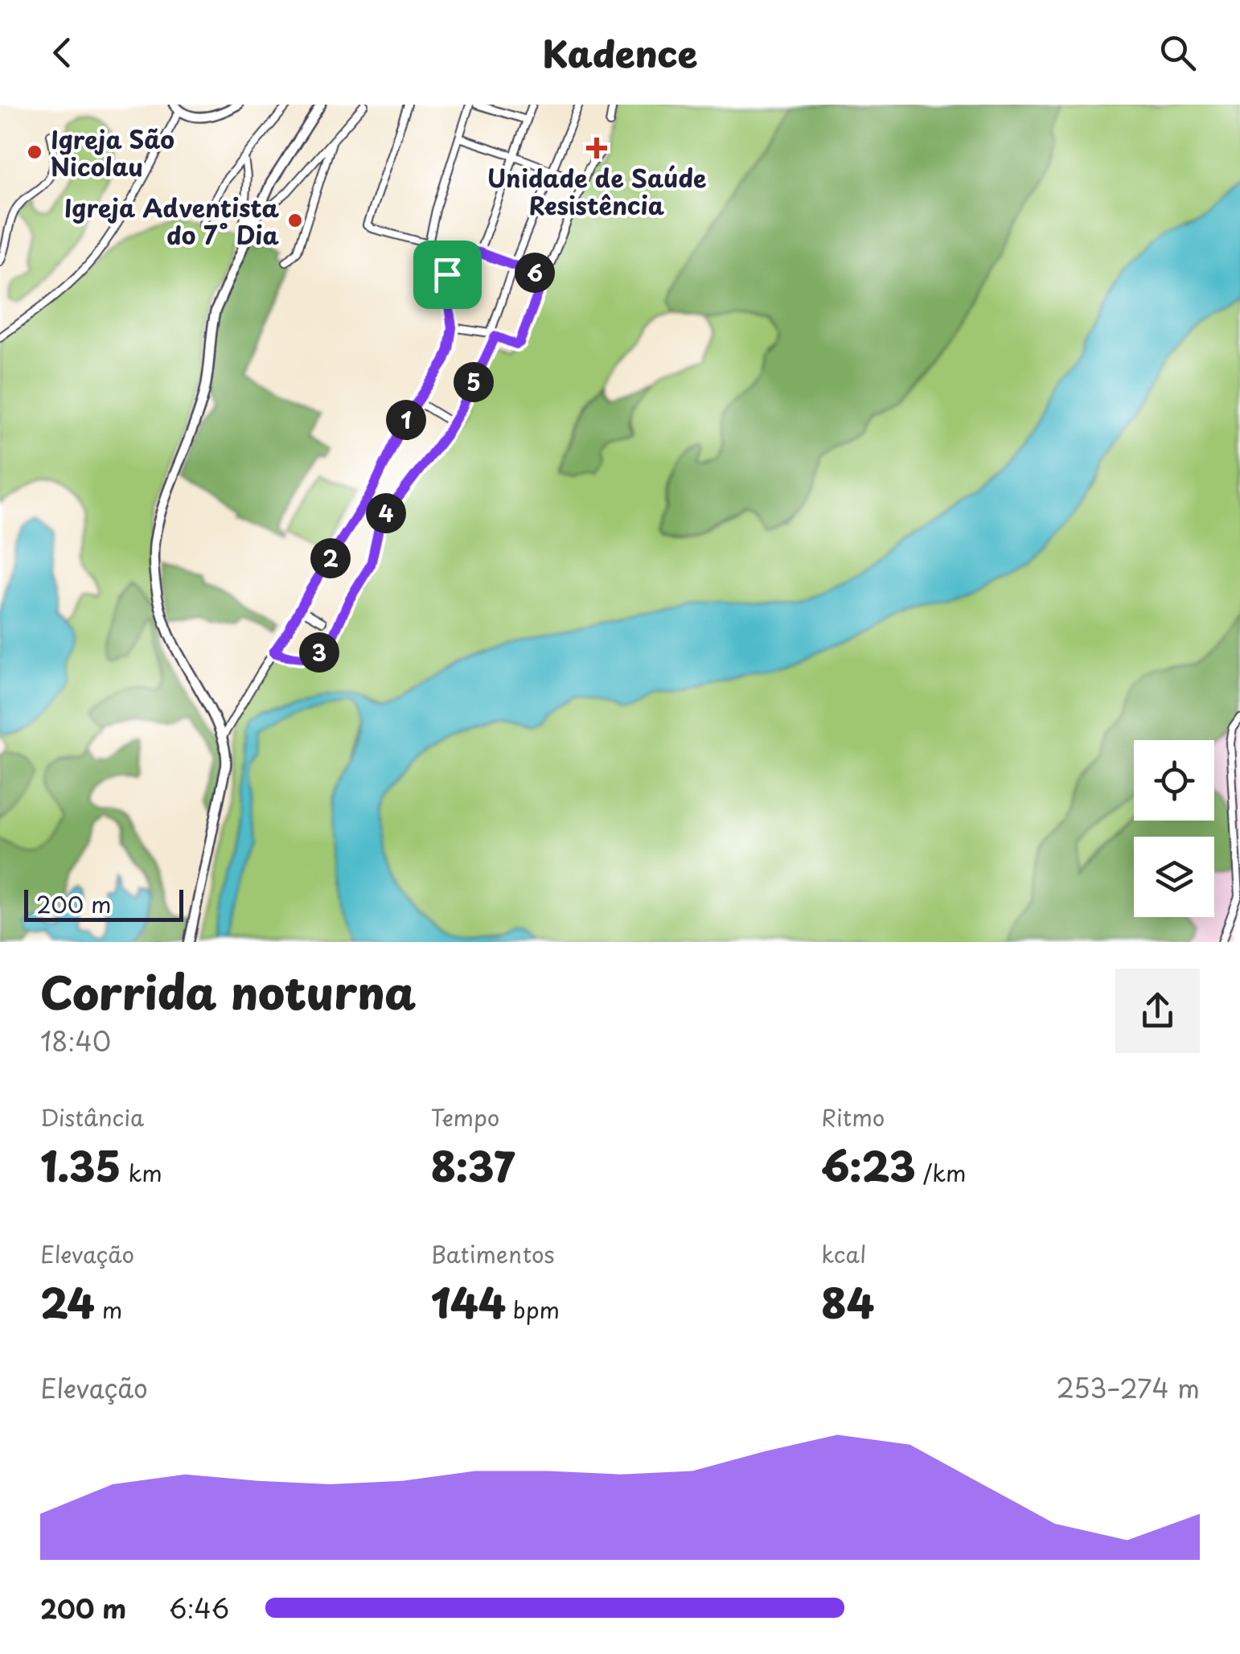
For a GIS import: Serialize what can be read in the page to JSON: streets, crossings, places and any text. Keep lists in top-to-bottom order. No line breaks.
{"places":{"health":["Unidade de Saúde Resistência"],"other":["Igreja São Nicolau","Igreja Adventista do 7˚ Dia"]},"scale_bar":"200 m","page":{"header":"Kadence","pins":["6","5","1","4","2","3"],"scale":"200 m","heading":["Corrida noturna","18:40"],"stats":[["Distância","1.35 km"],["Tempo","8:37"],["Ritmo","6:23 /km"],["Elevação","24 m"],["Batimentos","144 bpm"],["kcal","84"]],"chart":["Elevação","253–274 m"],"list":[{"name":"200 m","note":"6:46"}]}}
